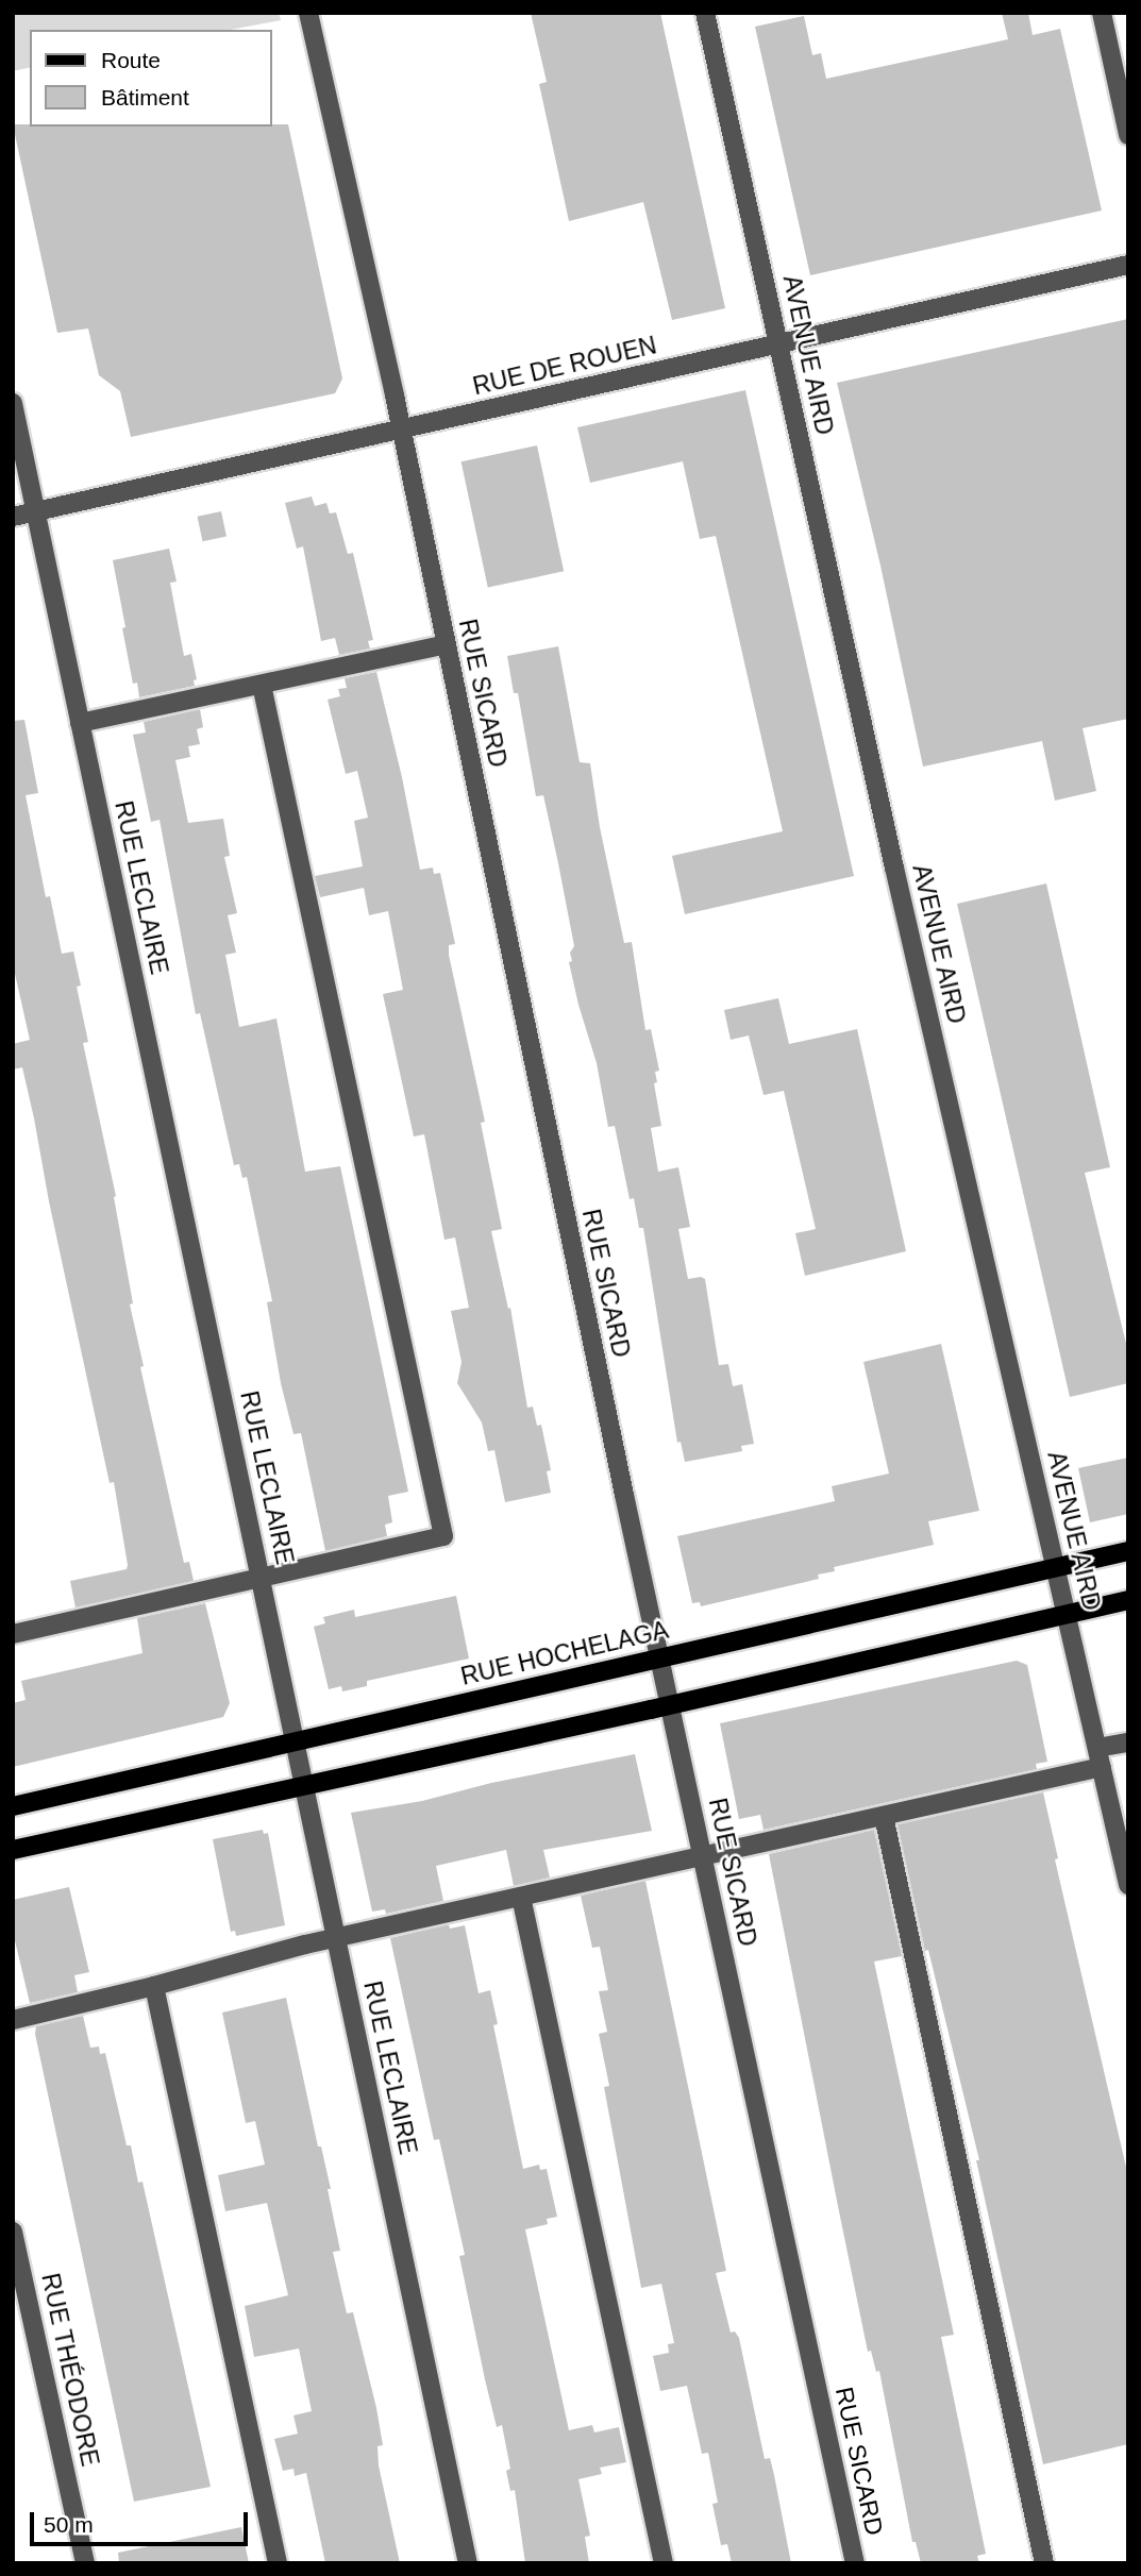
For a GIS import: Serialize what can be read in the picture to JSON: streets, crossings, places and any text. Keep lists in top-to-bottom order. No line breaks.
{"streets":{"main road":["RUE HOCHELAGA"],"street":["AVENUE AIRD","RUE DE ROUEN","RUE SICARD","RUE LECLAIRE","RUE THÉODORE"]},"crossings":[["AVENUE AIRD","RUE DE ROUEN"],["AVENUE AIRD","RUE HOCHELAGA"],["RUE DE ROUEN","RUE SICARD"],["RUE DE ROUEN","RUE LECLAIRE"],["RUE SICARD","RUE HOCHELAGA"],["RUE LECLAIRE","RUE HOCHELAGA"]],"legend":["Route","Bâtiment"],"scale_bar":"50 m"}
